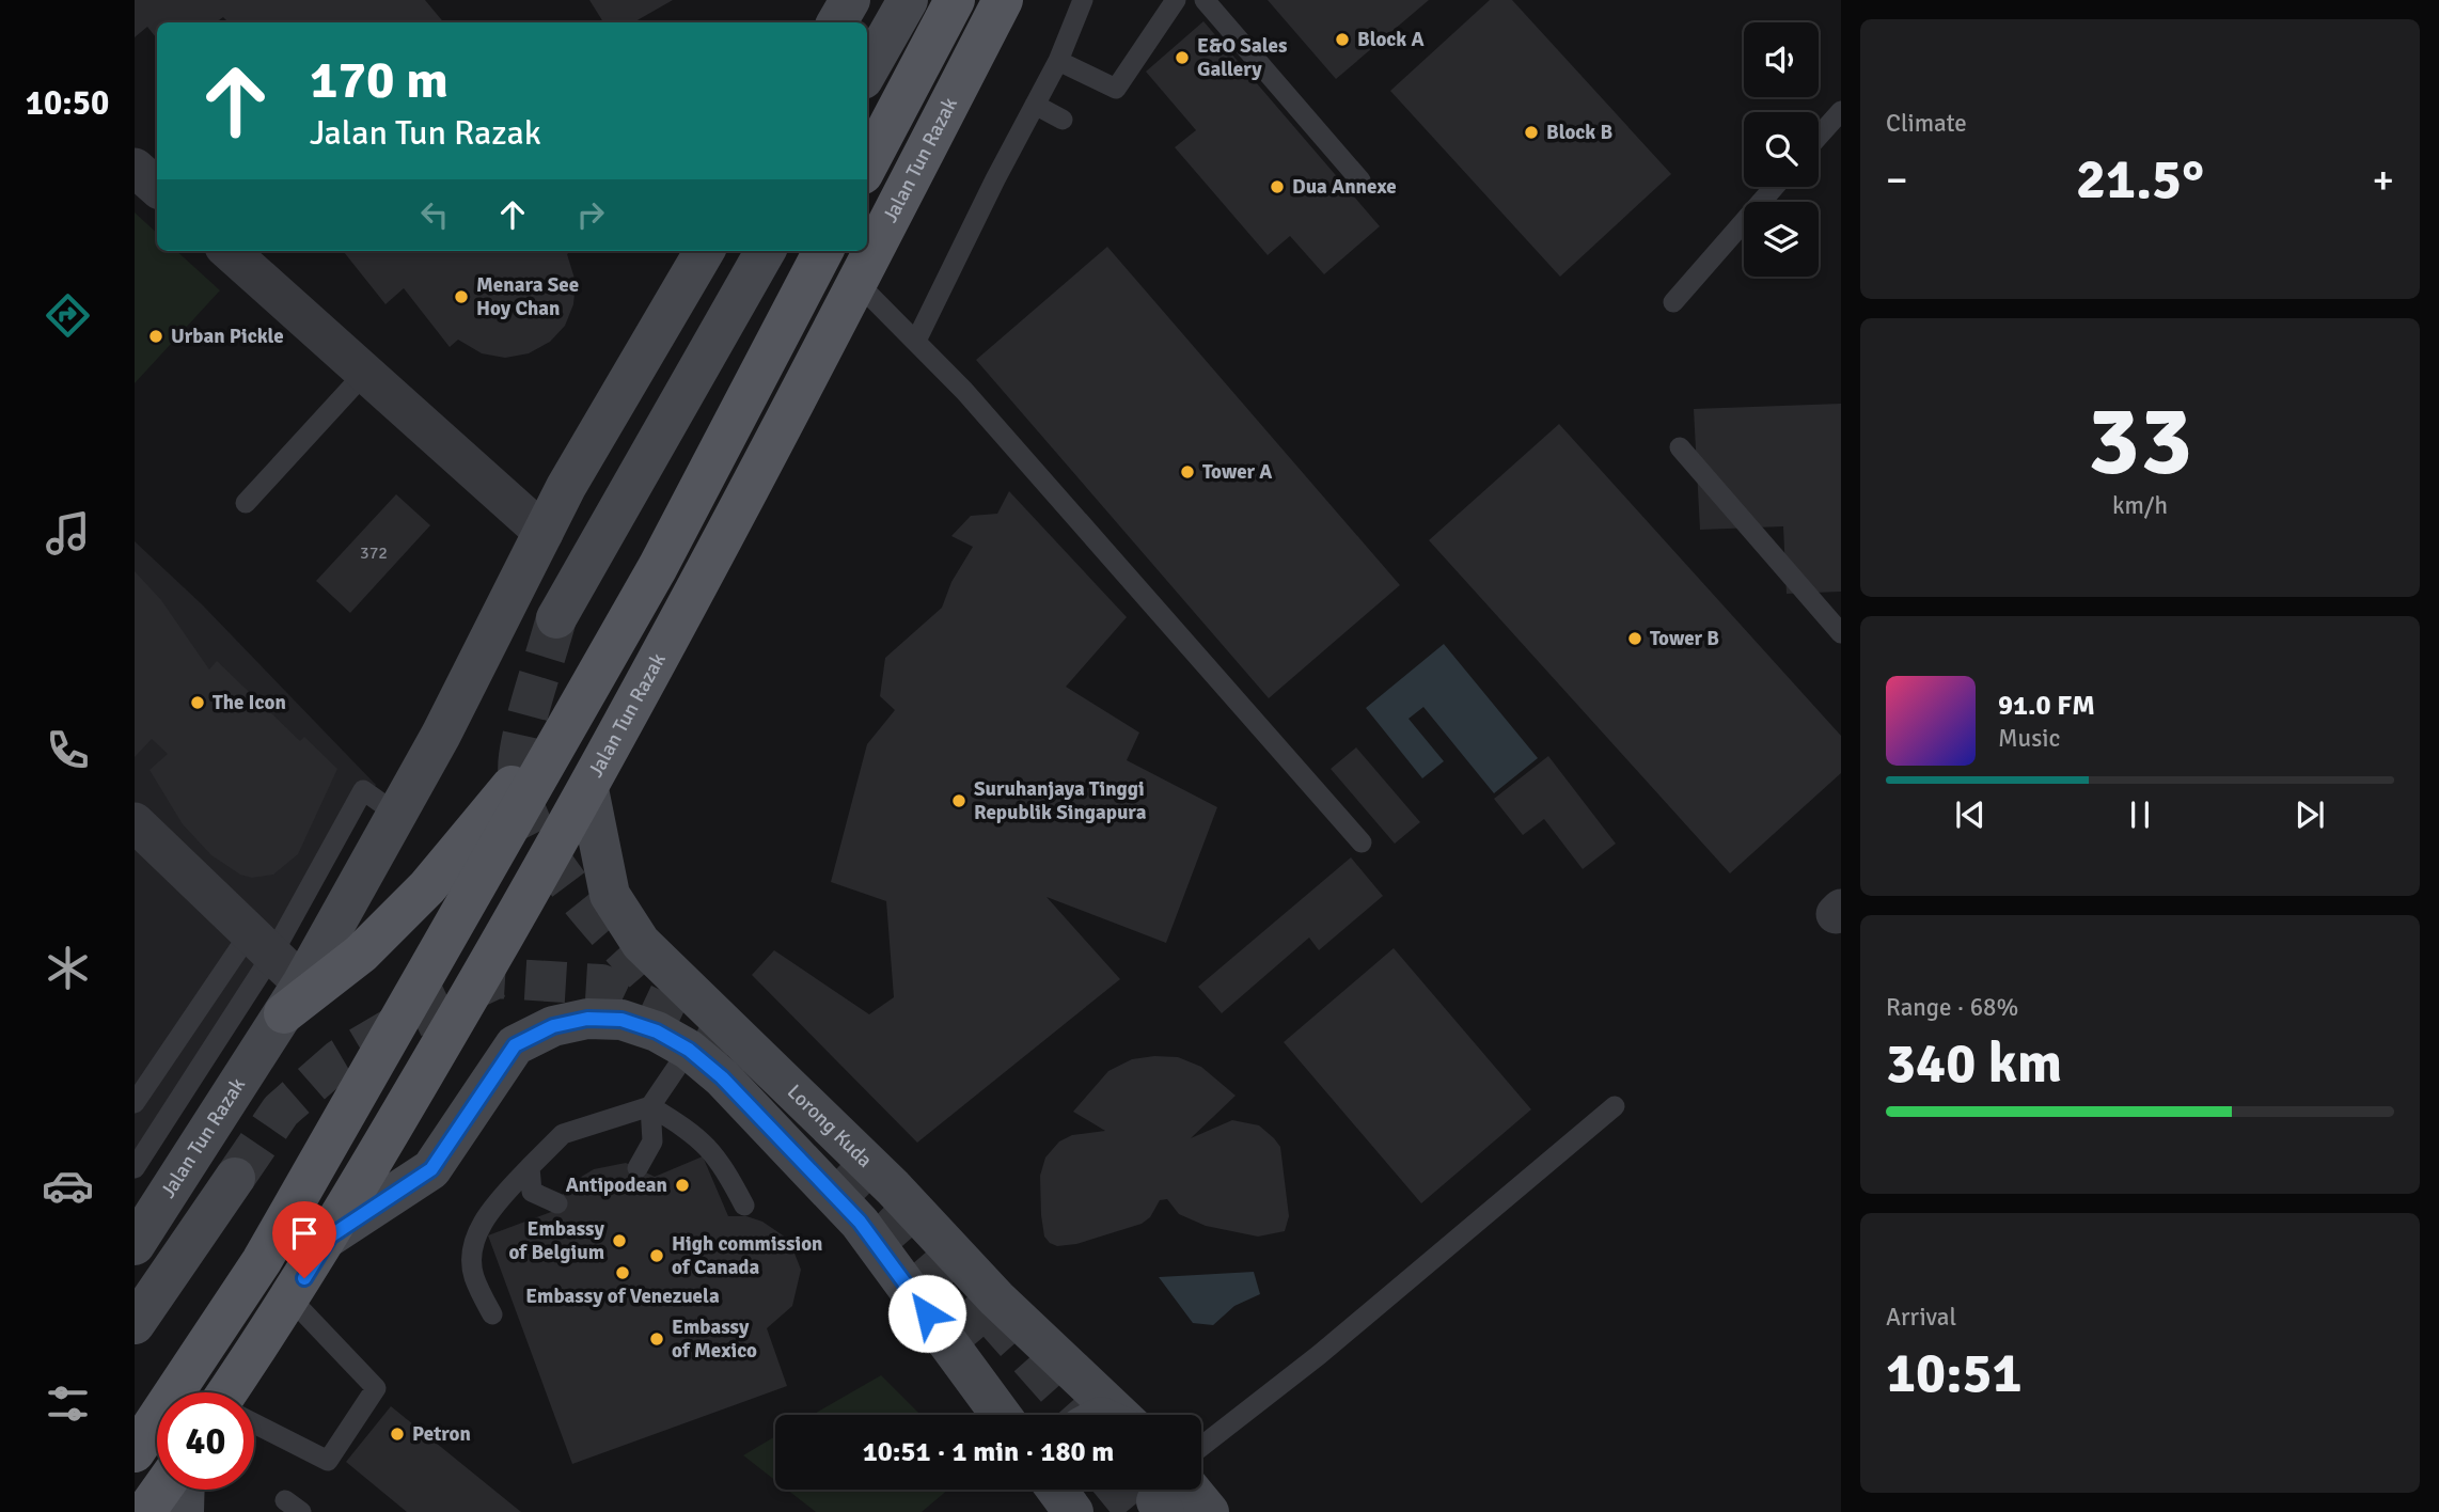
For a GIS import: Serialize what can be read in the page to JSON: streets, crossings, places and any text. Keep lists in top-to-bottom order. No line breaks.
{"streets":{"main road":["Jalan Tun Razak"],"street":["Lorong Kuda"]},"crossings":[["Jalan Tun Razak","Lorong Kuda"]],"places":["Block A","E&O Sales Gallery","Block B","Dua Annexe","Menara See Hoy Chan","Urban Pickle","Tower A","Tower B","The Icon","Suruhanjaya Tinggi Republik Singapura","Antipodean","Embassy of Belgium","High commission of Canada","Embassy of Venezuela","Embassy of Mexico","Petron"],"house_numbers":["372"],"page":{"tabs":"10:50","tile":["Climate",["33","km/h"],["Range · 68%","340 km"],["Arrival","10:51"]],"turn":["170 m","Jalan Tun Razak"],"heat":["−","21.5°","+"],"song":["91.0 FM","Music"],"limit":"40","trip":"10:51 · 1 min · 180 m"}}
